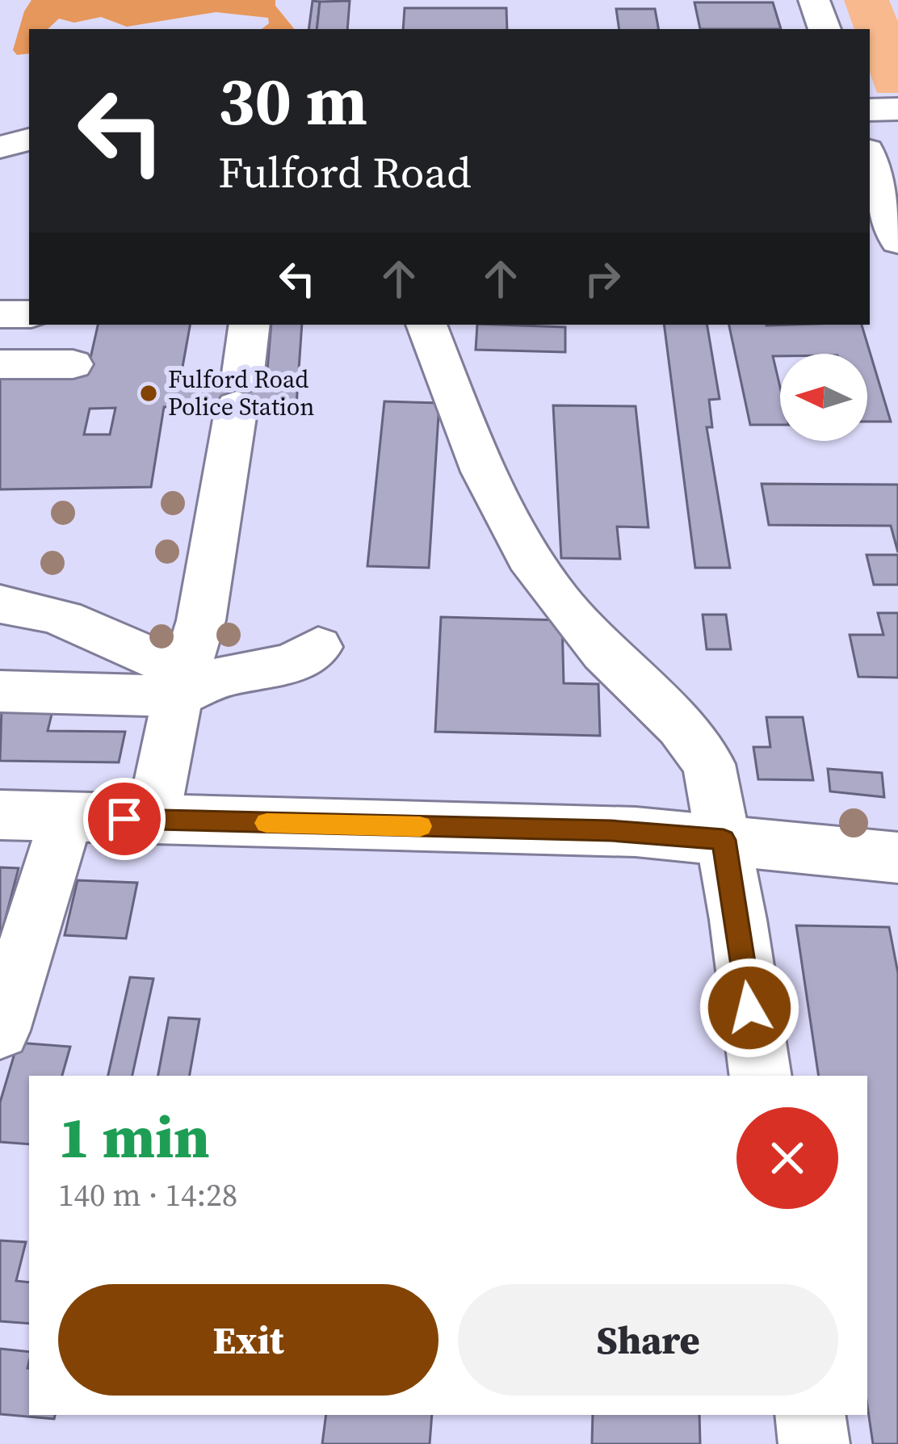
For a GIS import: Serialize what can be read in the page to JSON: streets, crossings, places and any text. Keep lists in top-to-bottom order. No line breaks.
{"places":["Fulford Road Police Station"],"north":"left","page":{"turn":["30 m","Fulford Road"],"heading":["1 min","140 m · 14:28"],"buttons":["Exit","Share"]}}
